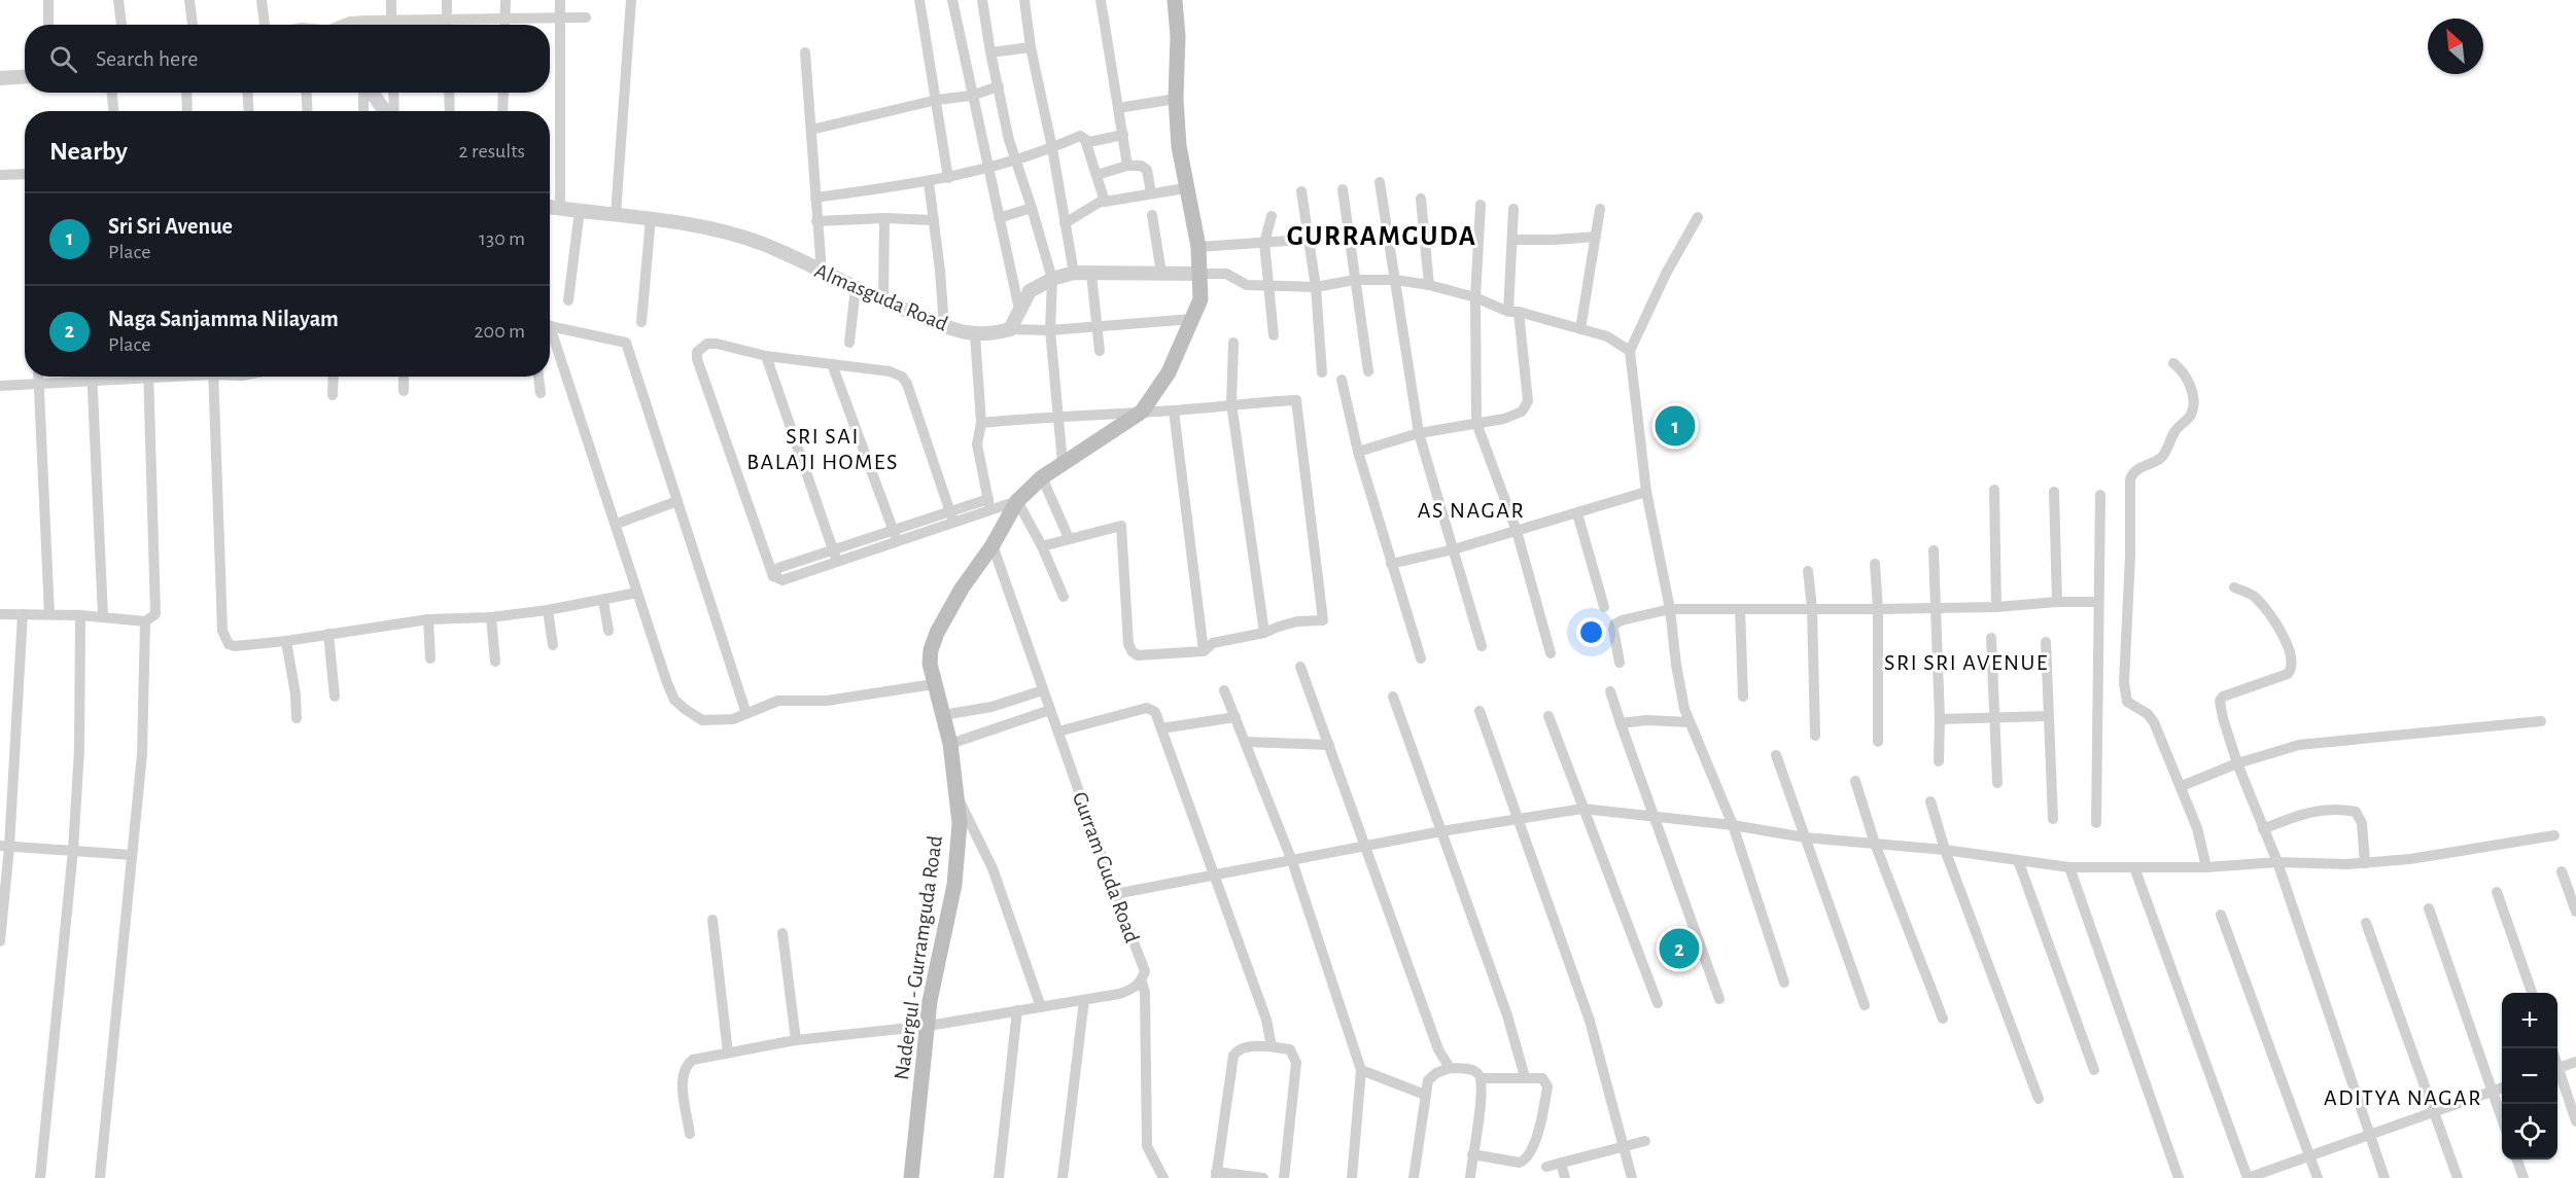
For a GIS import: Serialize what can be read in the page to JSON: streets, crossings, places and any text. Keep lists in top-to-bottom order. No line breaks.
{"streets":{"main road":["Nadergul - Gurramguda Road"],"street":["Almasguda Road","Gurram Guda Road"]},"crossings":[["Gurram Guda Road","Nadergul - Gurramguda Road"]],"districts":["GURRAMGUDA","SRI SAI BALAJI HOMES","AS NAGAR","SRI SRI AVENUE","ADITYA NAGAR"],"north":"top left","page":{"search":"Search here","heading":["Nearby","2 results"],"list":[{"mark":"1","name":"Sri Sri Avenue","note":"Place","value":"130 m"},{"mark":"2","name":"Naga Sanjamma Nilayam","note":"Place","value":"200 m"}],"pins":["1","2"],"map_buttons":["+","−"]}}
